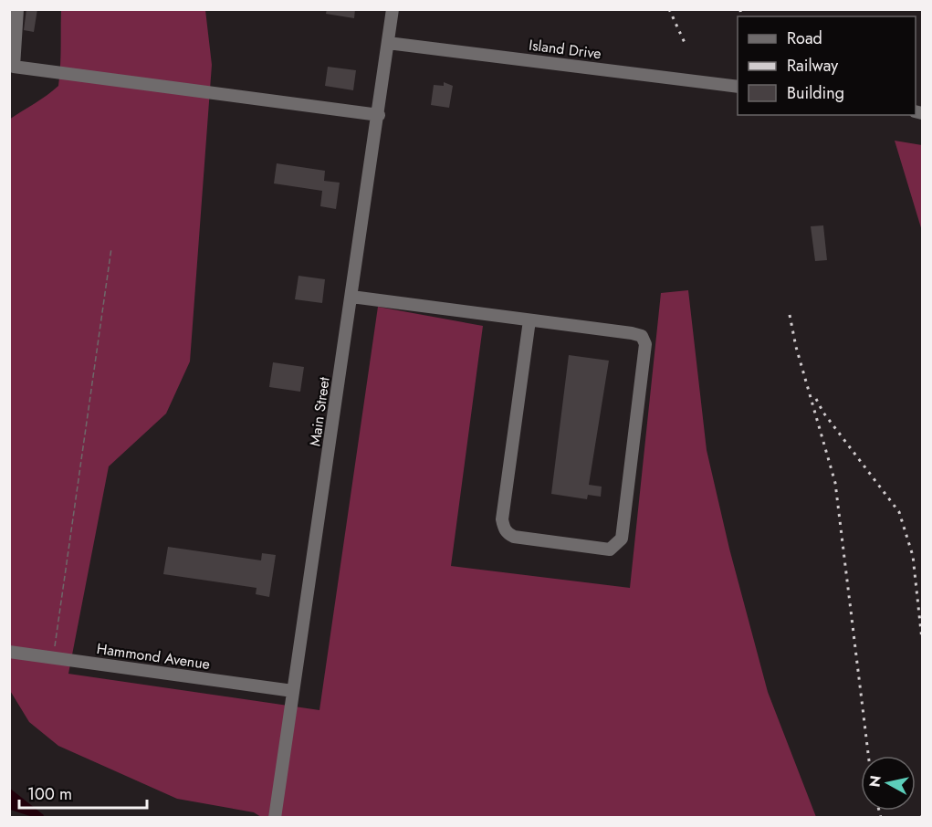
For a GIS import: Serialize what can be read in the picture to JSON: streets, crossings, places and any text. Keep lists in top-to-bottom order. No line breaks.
{"streets":{"street":["Island Drive","Main Street","Hammond Avenue"]},"crossings":[["Island Drive","Main Street"],["Main Street","Hammond Avenue"]],"legend":["Road","Railway","Building"],"scale_bar":"100 m","north":"left"}
